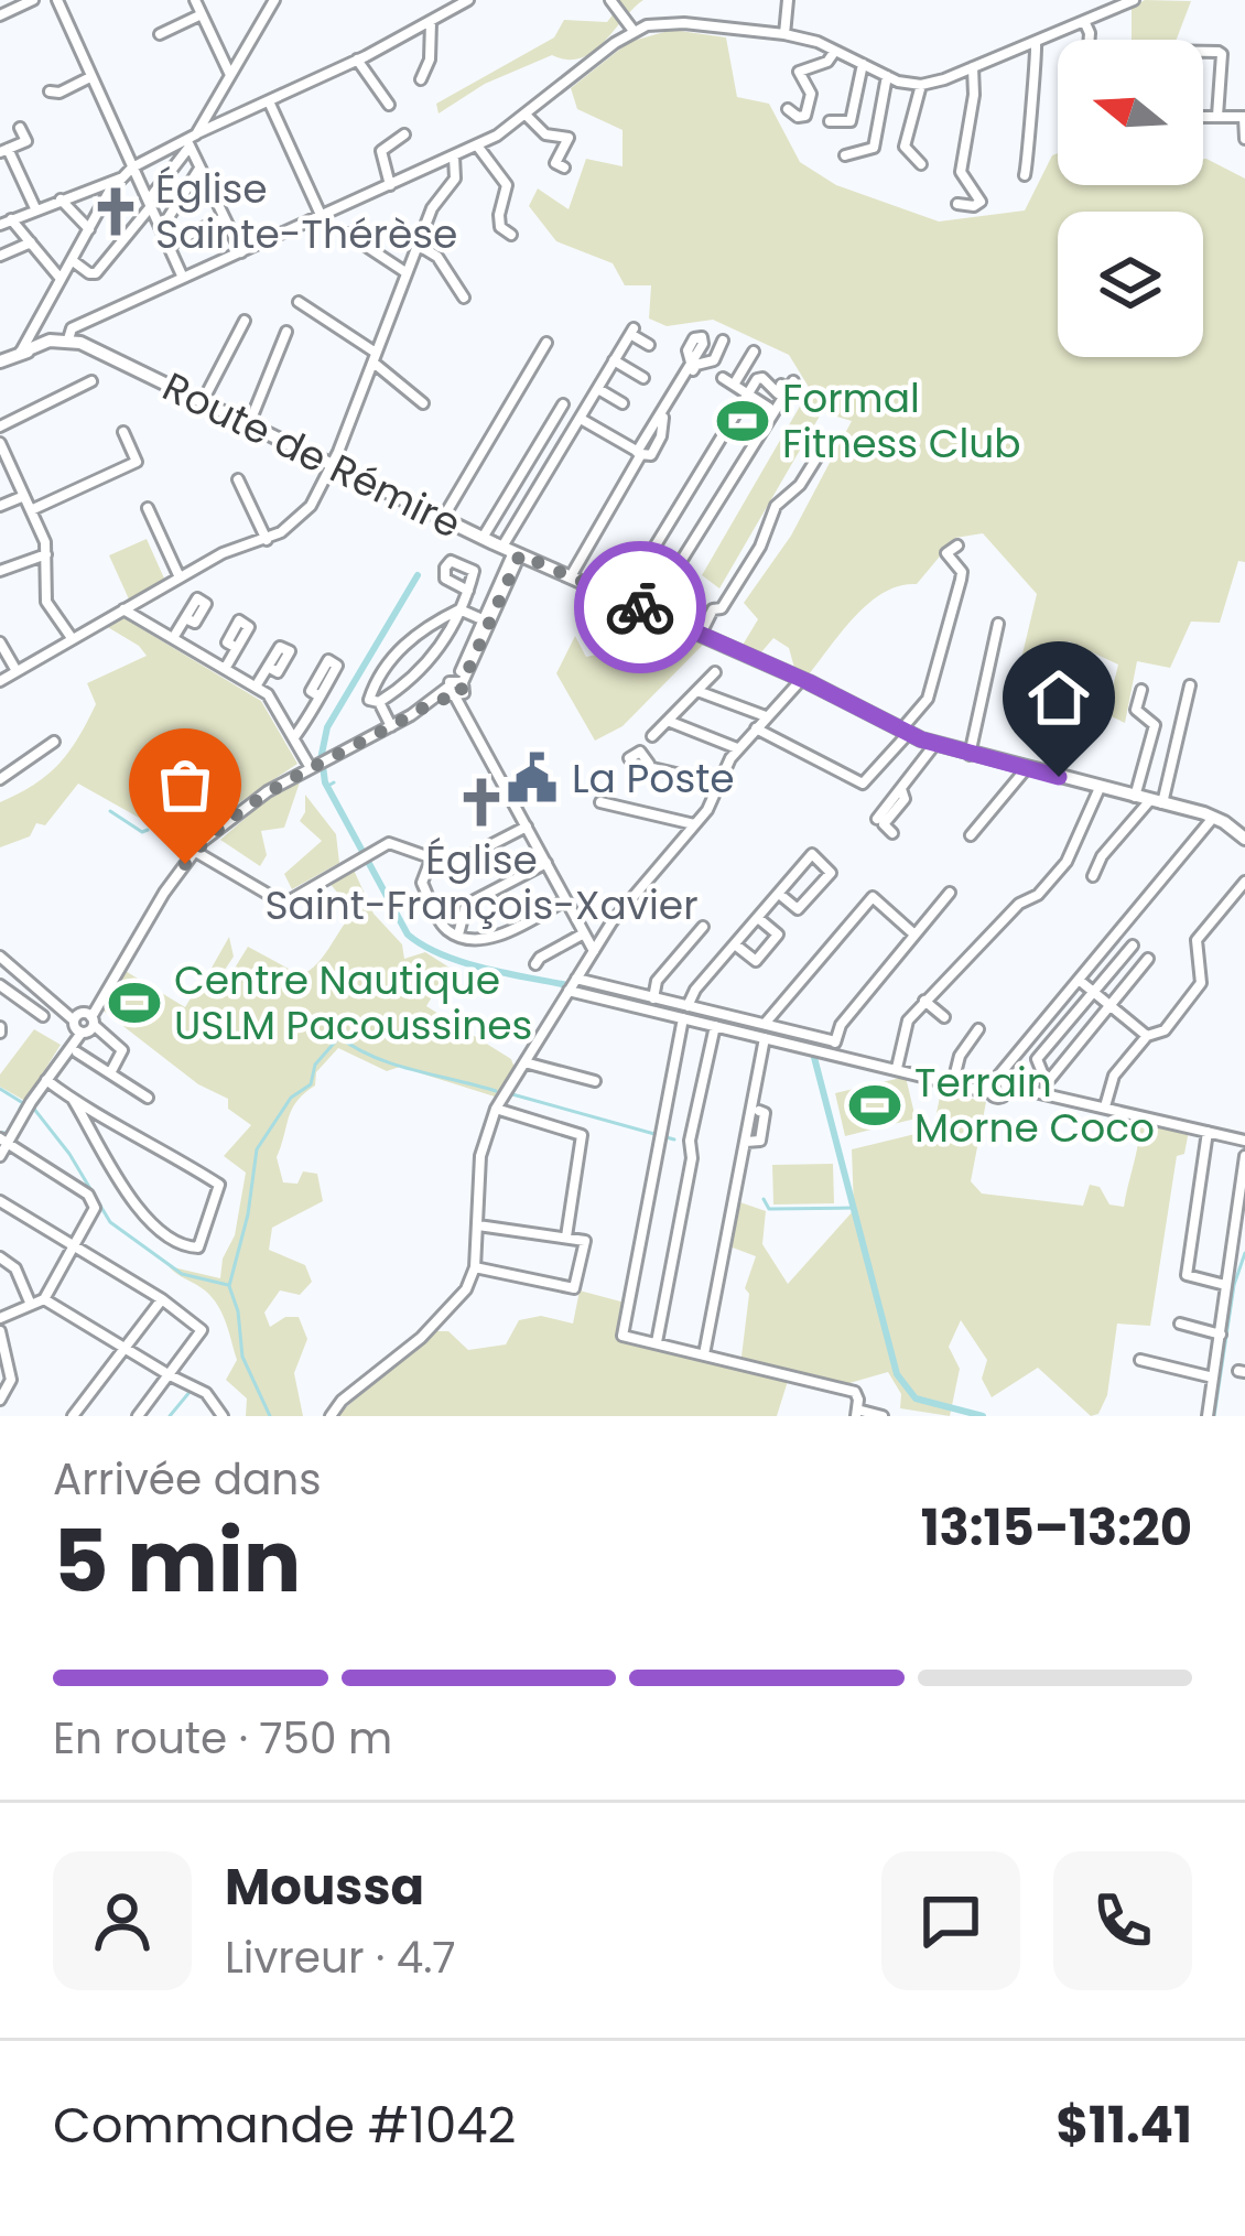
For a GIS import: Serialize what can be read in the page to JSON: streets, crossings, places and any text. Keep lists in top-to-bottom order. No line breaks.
{"streets":{"main road":["Route de Rémire"]},"places":{"church":["Église Sainte-Thérèse","Église Saint-François-Xavier"],"sports":["Formal Fitness Club","Centre Nautique USLM Pacoussines","Terrain Morne Coco"],"public building":["La Poste"]},"north":"left","page":{"heading":["5 min","Arrivée dans","13:15–13:20"],"panel":["Moussa","Livreur · 4.7","Commande #1042","$11.41"],"bar":"En route · 750 m"}}
